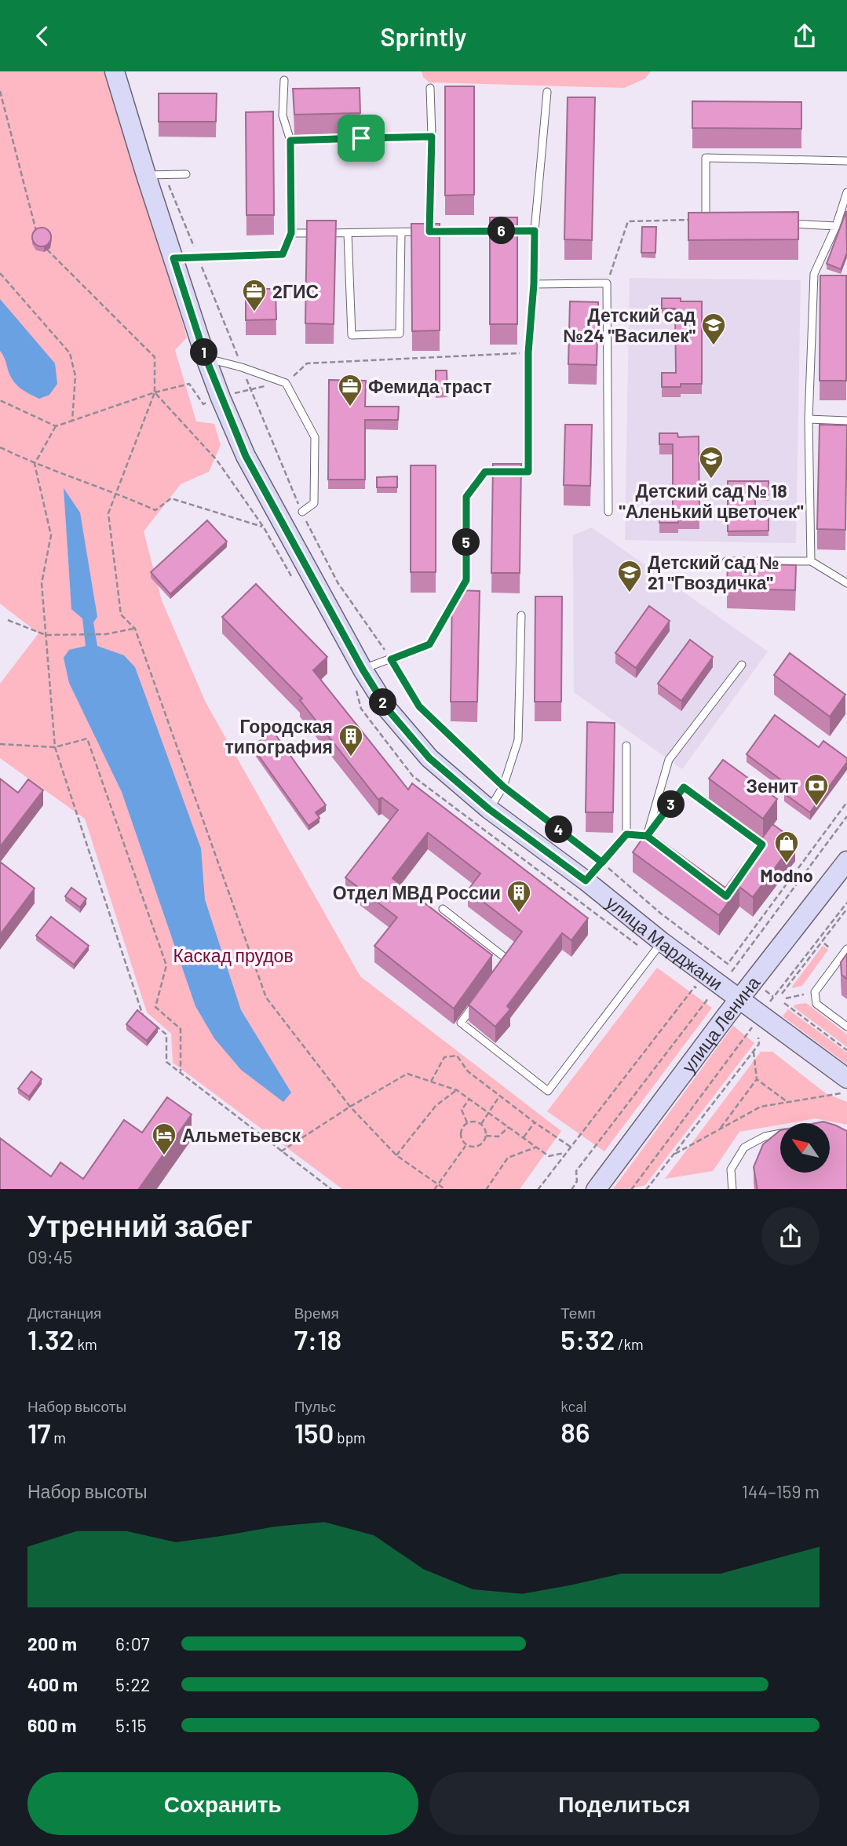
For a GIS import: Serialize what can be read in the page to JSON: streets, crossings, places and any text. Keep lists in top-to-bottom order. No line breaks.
{"streets":{"street":["улица Марджани","улица Ленина"]},"crossings":[["улица Марджани","улица Ленина"]],"parks":["Каскад прудов"],"places":{"office":["2ГИС","Фемида траст"],"school or university":["Детский сад №24 \"Василек\"","Детский сад № 18 \"Аленький цветочек\"","Детский сад № 21 \"Гвоздичка\""],"building":["Городская типография","Отдел МВД России"],"bank":["Зенит"],"shop":["Modno"],"hotel":["Альметьевск"]},"north":"top left","page":{"header":"Sprintly","pins":["6","1","5","2","3","4"],"heading":["Утренний забег","09:45"],"stats":[["Дистанция","1.32 km"],["Время","7:18"],["Темп","5:32 /km"],["Набор высоты","17 m"],["Пульс","150 bpm"],["kcal","86"]],"chart":["Набор высоты","144–159 m"],"list":[{"name":"200 m","note":"6:07"},{"name":"400 m","note":"5:22"},{"name":"600 m","note":"5:15"}],"buttons":["Сохранить","Поделиться"]}}
